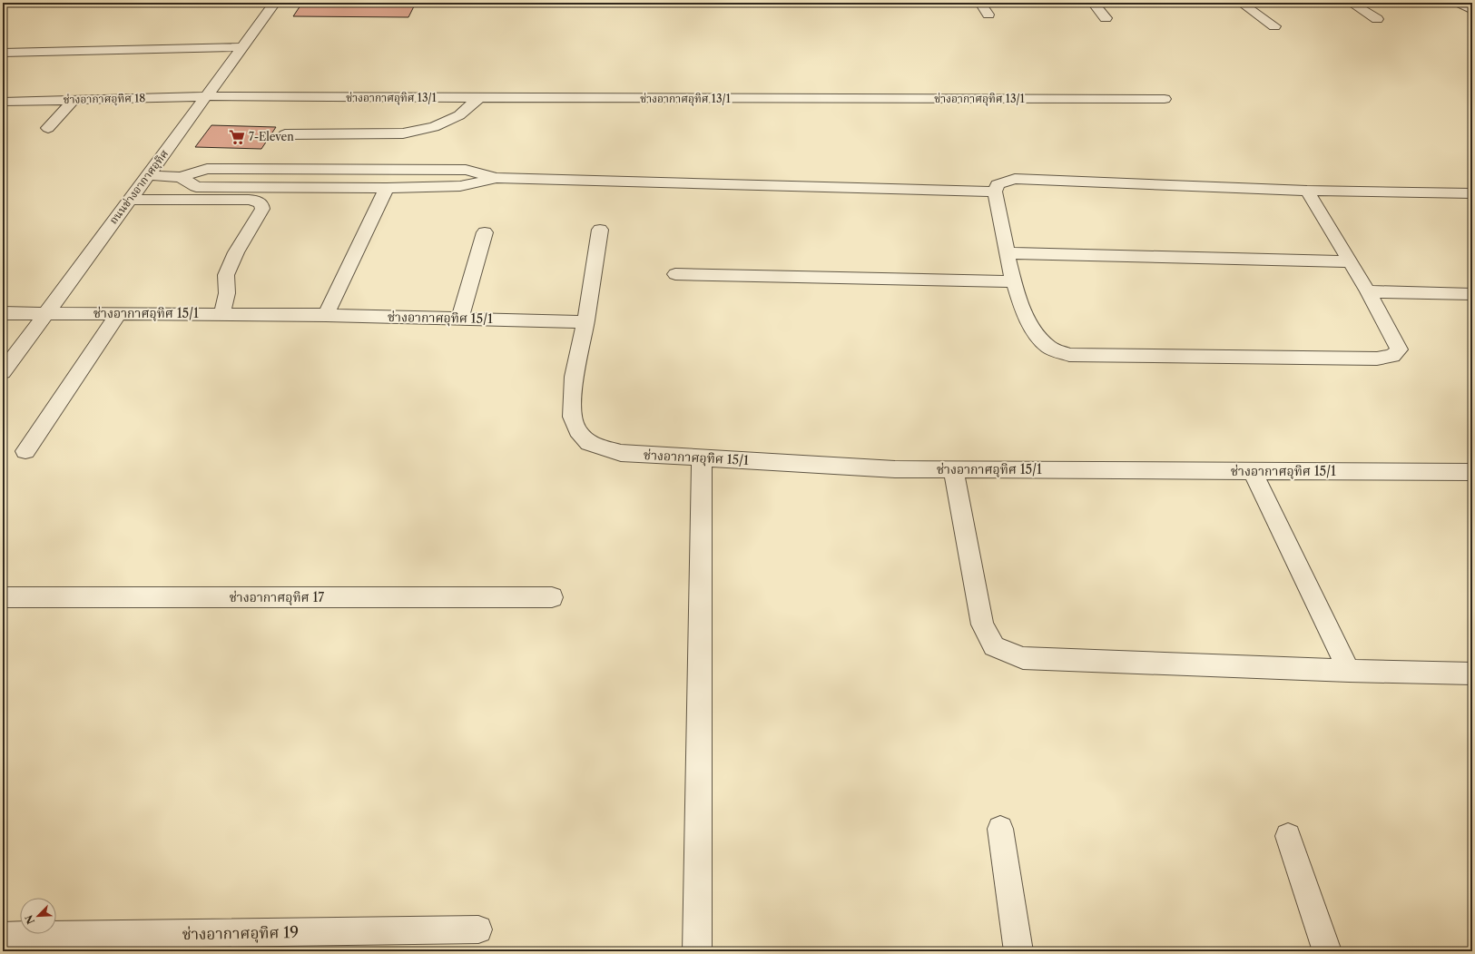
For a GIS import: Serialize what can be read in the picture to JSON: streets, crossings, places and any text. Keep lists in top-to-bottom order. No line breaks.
{"streets":{"street":["ช่างอากาศอุทิศ 13/1","ช่างอากาศอุทิศ 18","ถนนช่างอากาศอุทิศ","ช่างอากาศอุทิศ 15/1","ช่างอากาศอุทิศ 17","ช่างอากาศอุทิศ 19"]},"crossings":[["ช่างอากาศอุทิศ 13/1","ช่างอากาศอุทิศ 18"],["ช่างอากาศอุทิศ 13/1","ถนนช่างอากาศอุทิศ"],["ช่างอากาศอุทิศ 18","ถนนช่างอากาศอุทิศ"],["ถนนช่างอากาศอุทิศ","ช่างอากาศอุทิศ 15/1"]],"places":{"supermarket":["7-Eleven"]},"north":"bottom left"}
